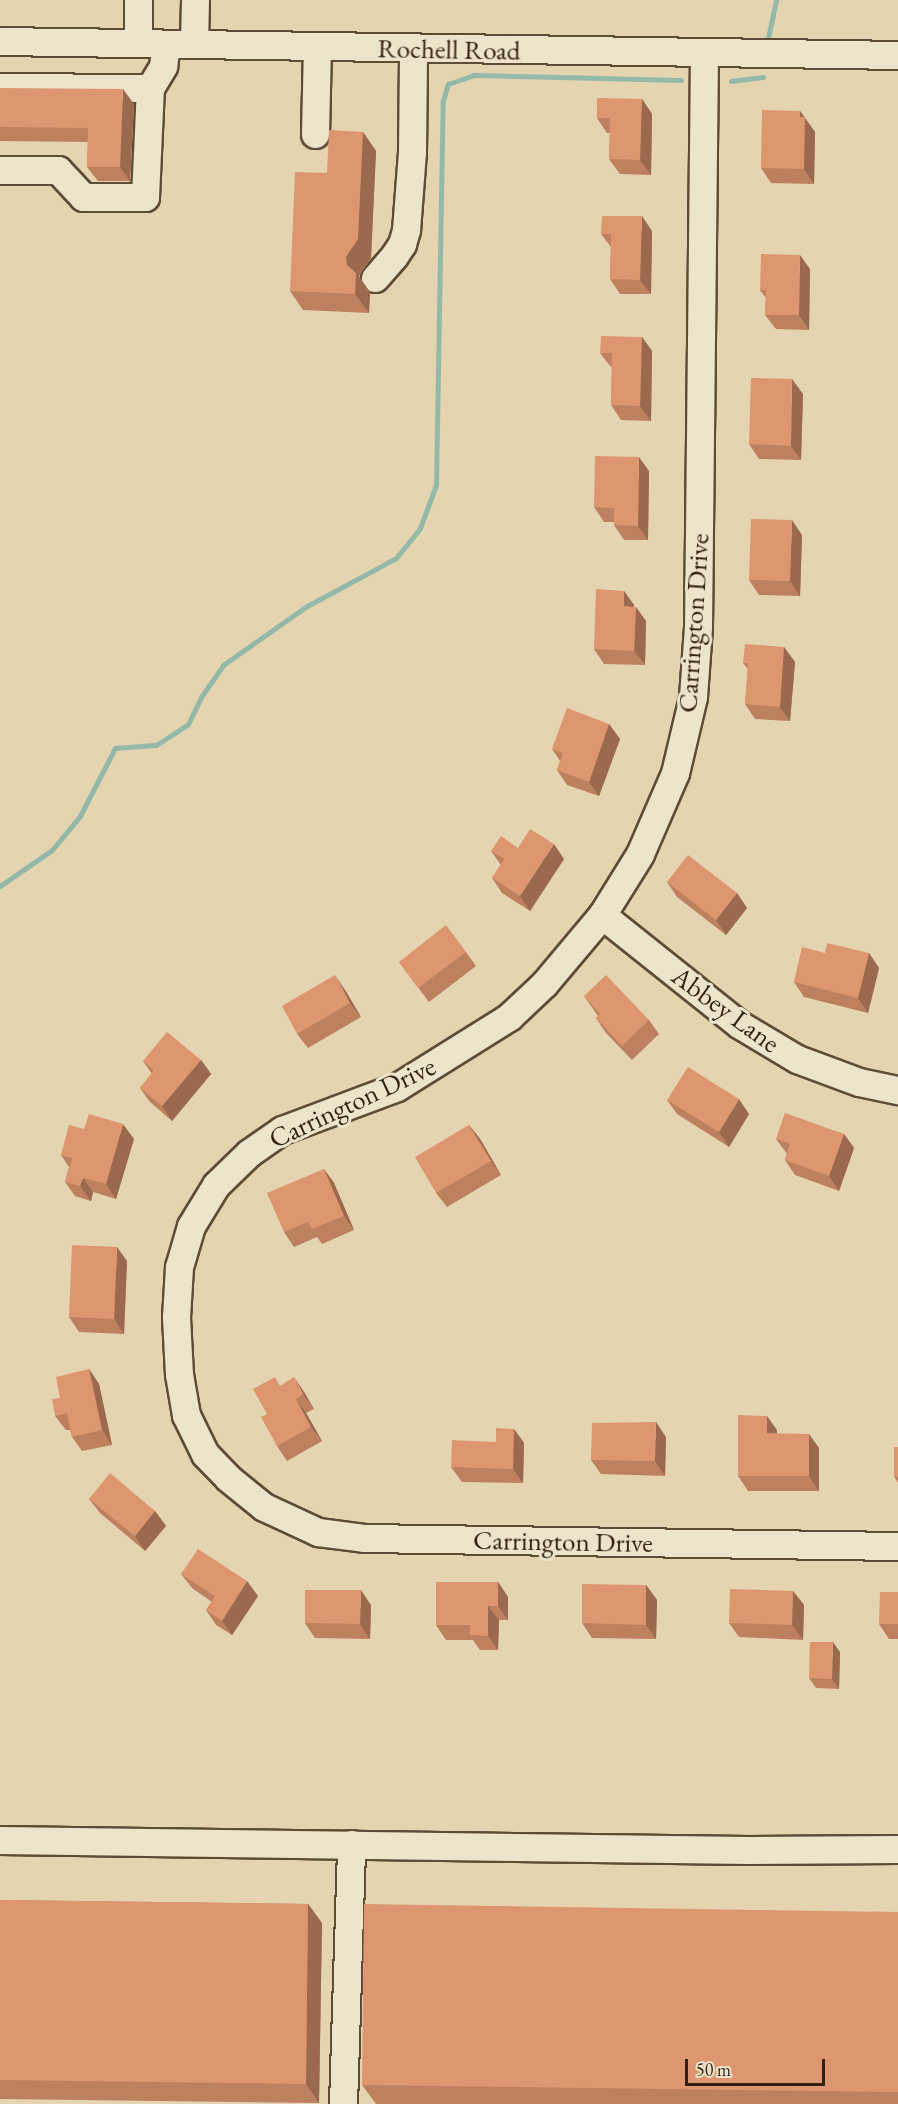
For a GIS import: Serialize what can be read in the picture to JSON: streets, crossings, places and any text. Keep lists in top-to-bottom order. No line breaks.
{"streets":{"street":["Rochell Road","Carrington Drive","Abbey Lane"]},"crossings":[["Rochell Road","Carrington Drive"],["Carrington Drive","Abbey Lane"]],"scale_bar":"50 m"}
